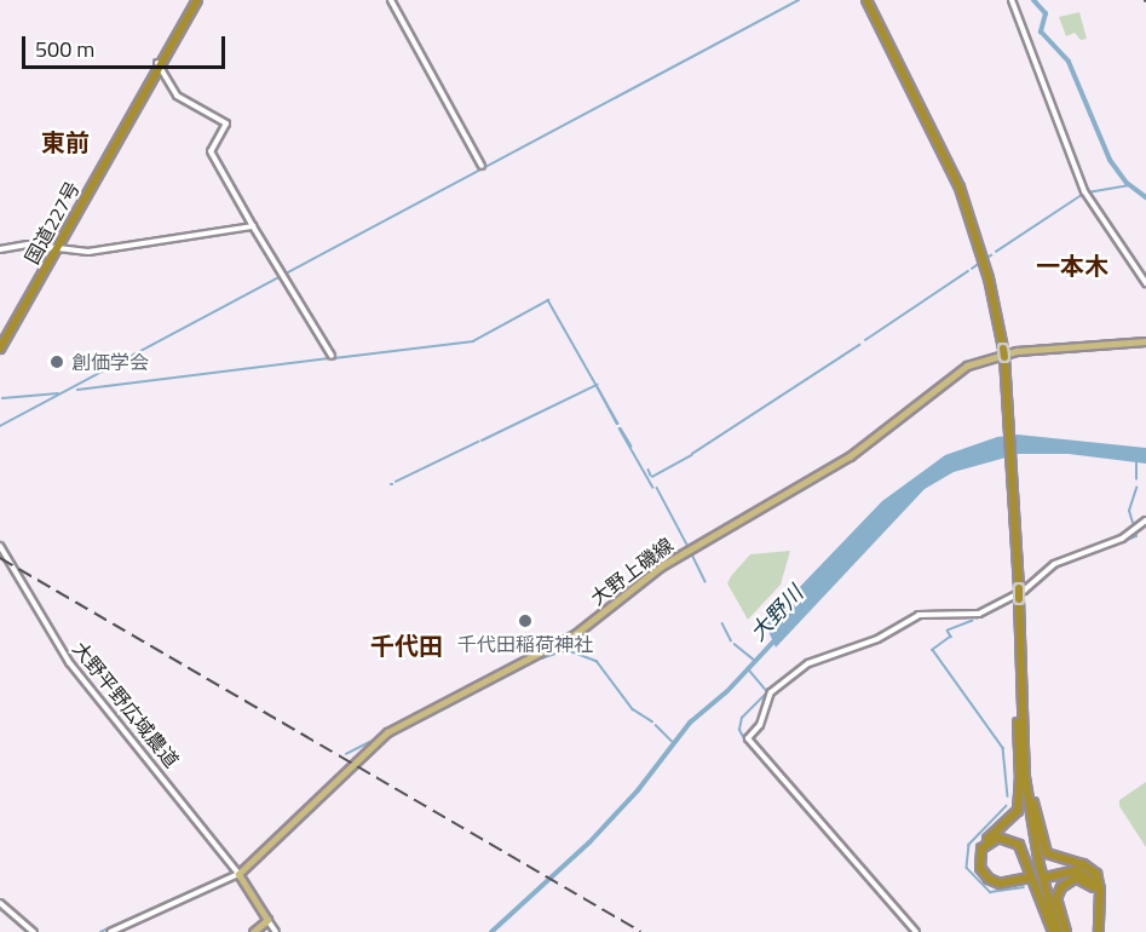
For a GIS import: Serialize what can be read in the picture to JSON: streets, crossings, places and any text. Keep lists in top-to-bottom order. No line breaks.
{"streets":{"highway":["国道227号"],"main road":["大野上磯線"],"street":["大野平野広域農道"]},"crossings":[["大野上磯線","大野平野広域農道"]],"districts":["東前","一本木","千代田"],"water":["大野川"],"places":["創価学会","千代田稲荷神社"],"scale_bar":"500 m"}
